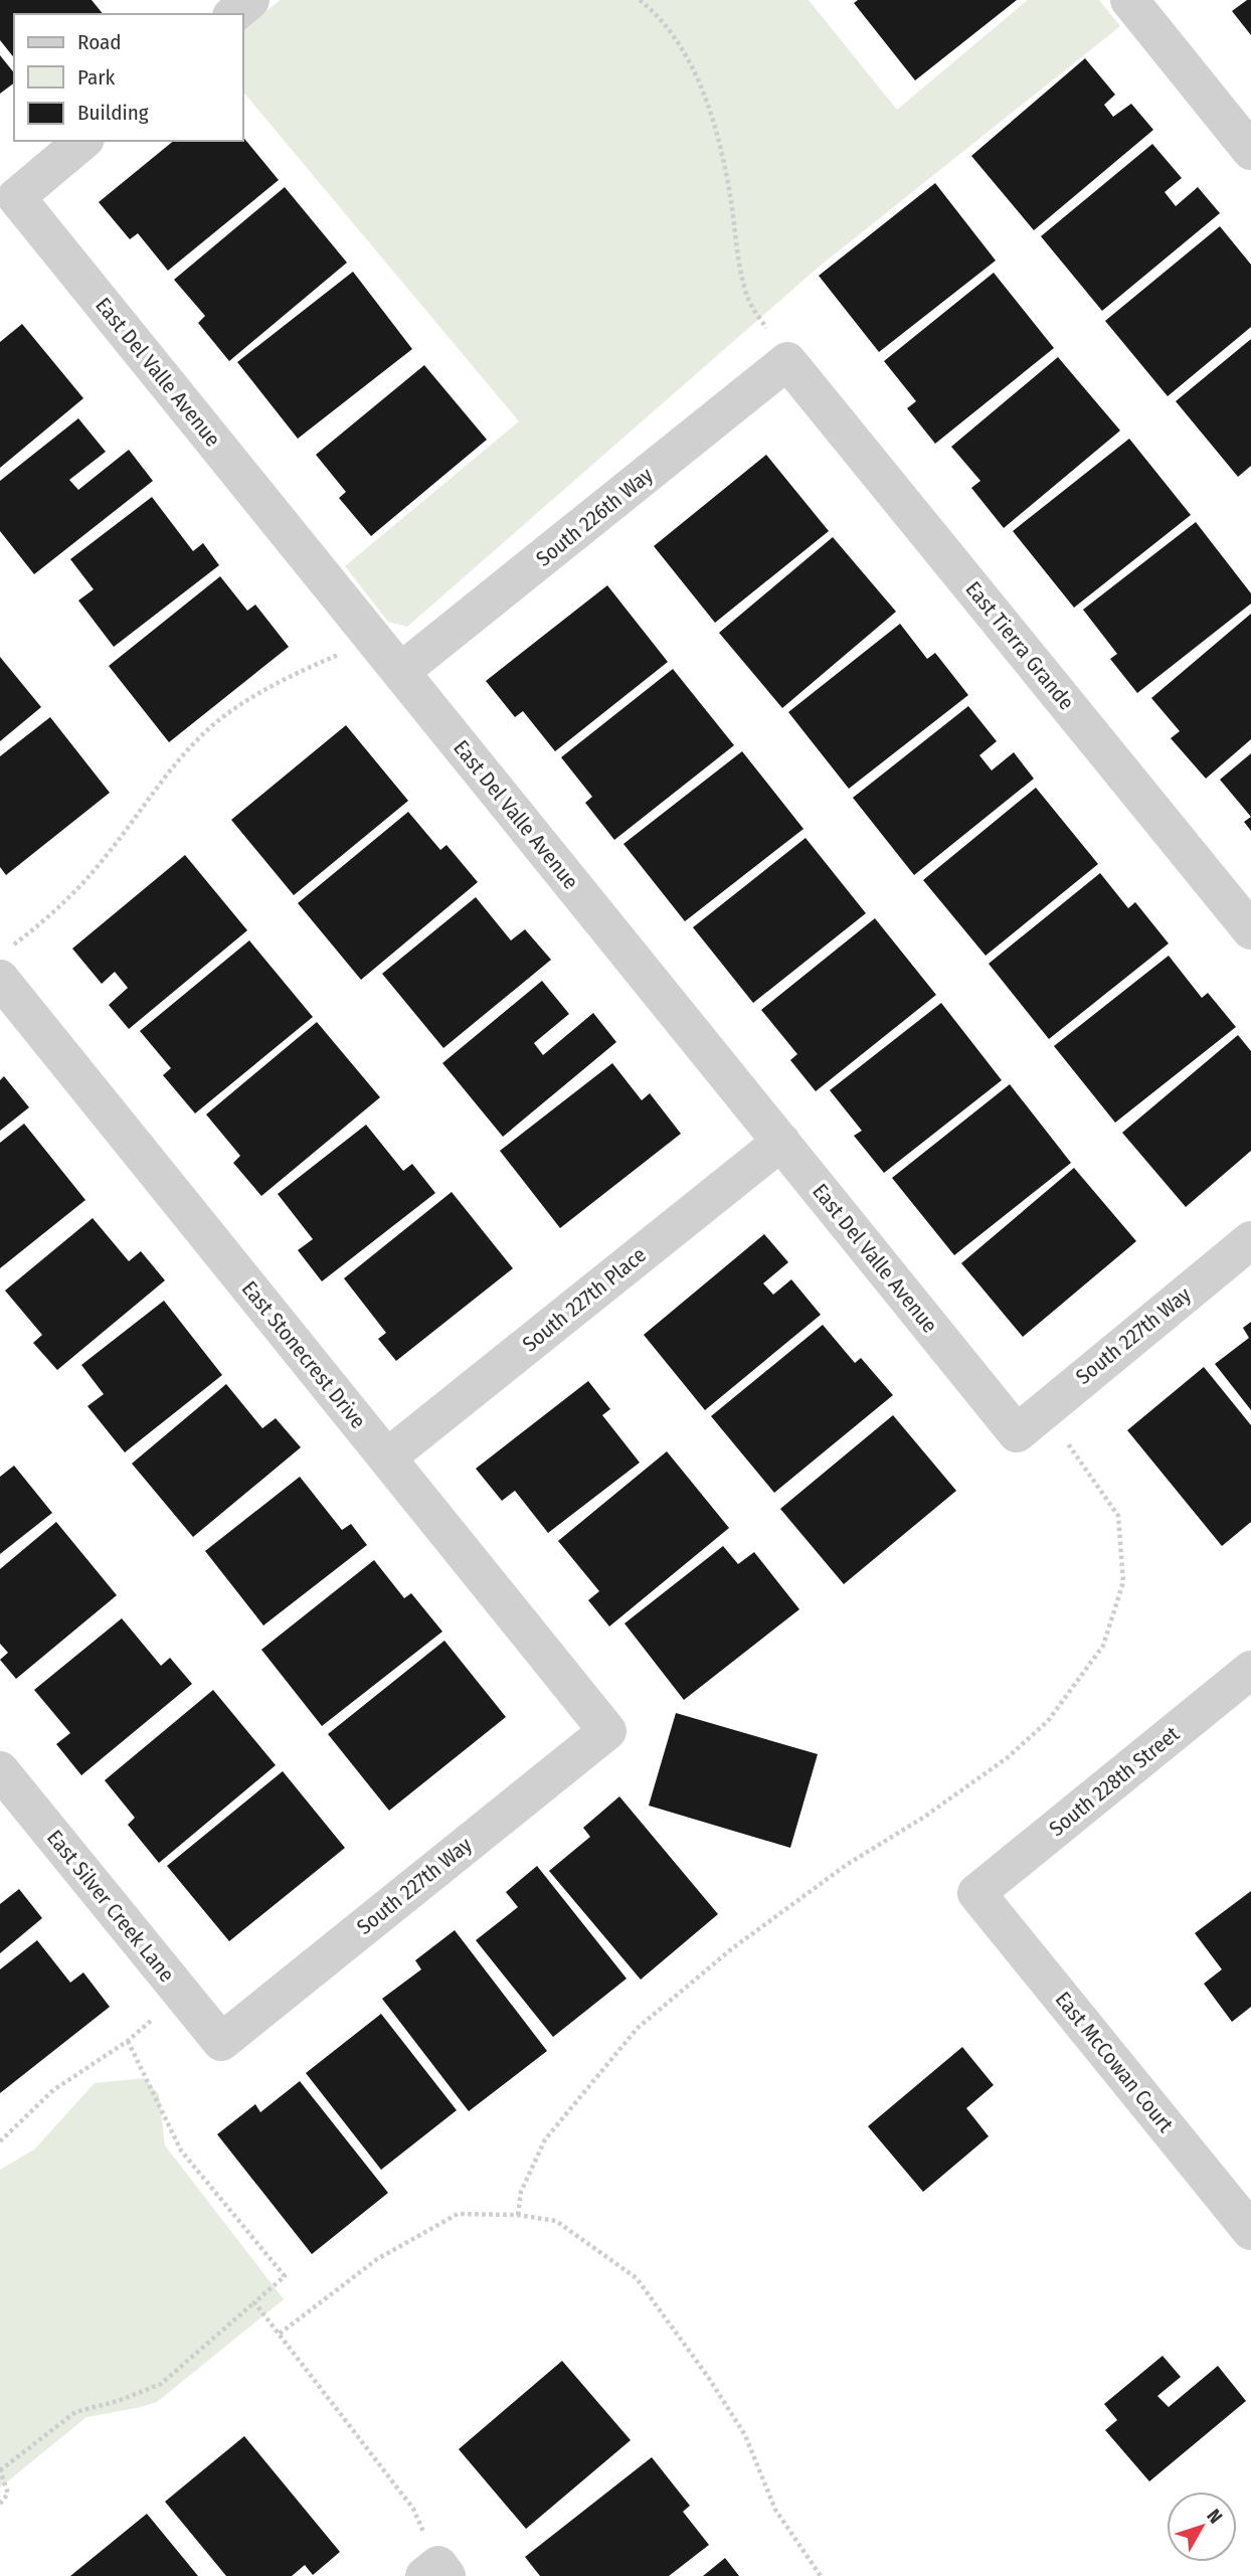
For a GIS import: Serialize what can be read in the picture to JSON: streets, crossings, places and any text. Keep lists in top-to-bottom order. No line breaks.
{"streets":{"street":["East Del Valle Avenue","South 226th Way","East Tierra Grande","South 227th Place","South 227th Way","East Stonecrest Drive","South 228th Street","East Silver Creek Lane","East McCowan Court"]},"crossings":[["East Del Valle Avenue","South 226th Way"],["East Del Valle Avenue","South 227th Place"],["East Del Valle Avenue","South 227th Way"],["South 226th Way","East Tierra Grande"],["South 227th Place","East Stonecrest Drive"],["South 227th Way","East Stonecrest Drive"],["South 227th Way","East Silver Creek Lane"],["South 228th Street","East McCowan Court"]],"legend":["Road","Park","Building"],"north":"top right"}
